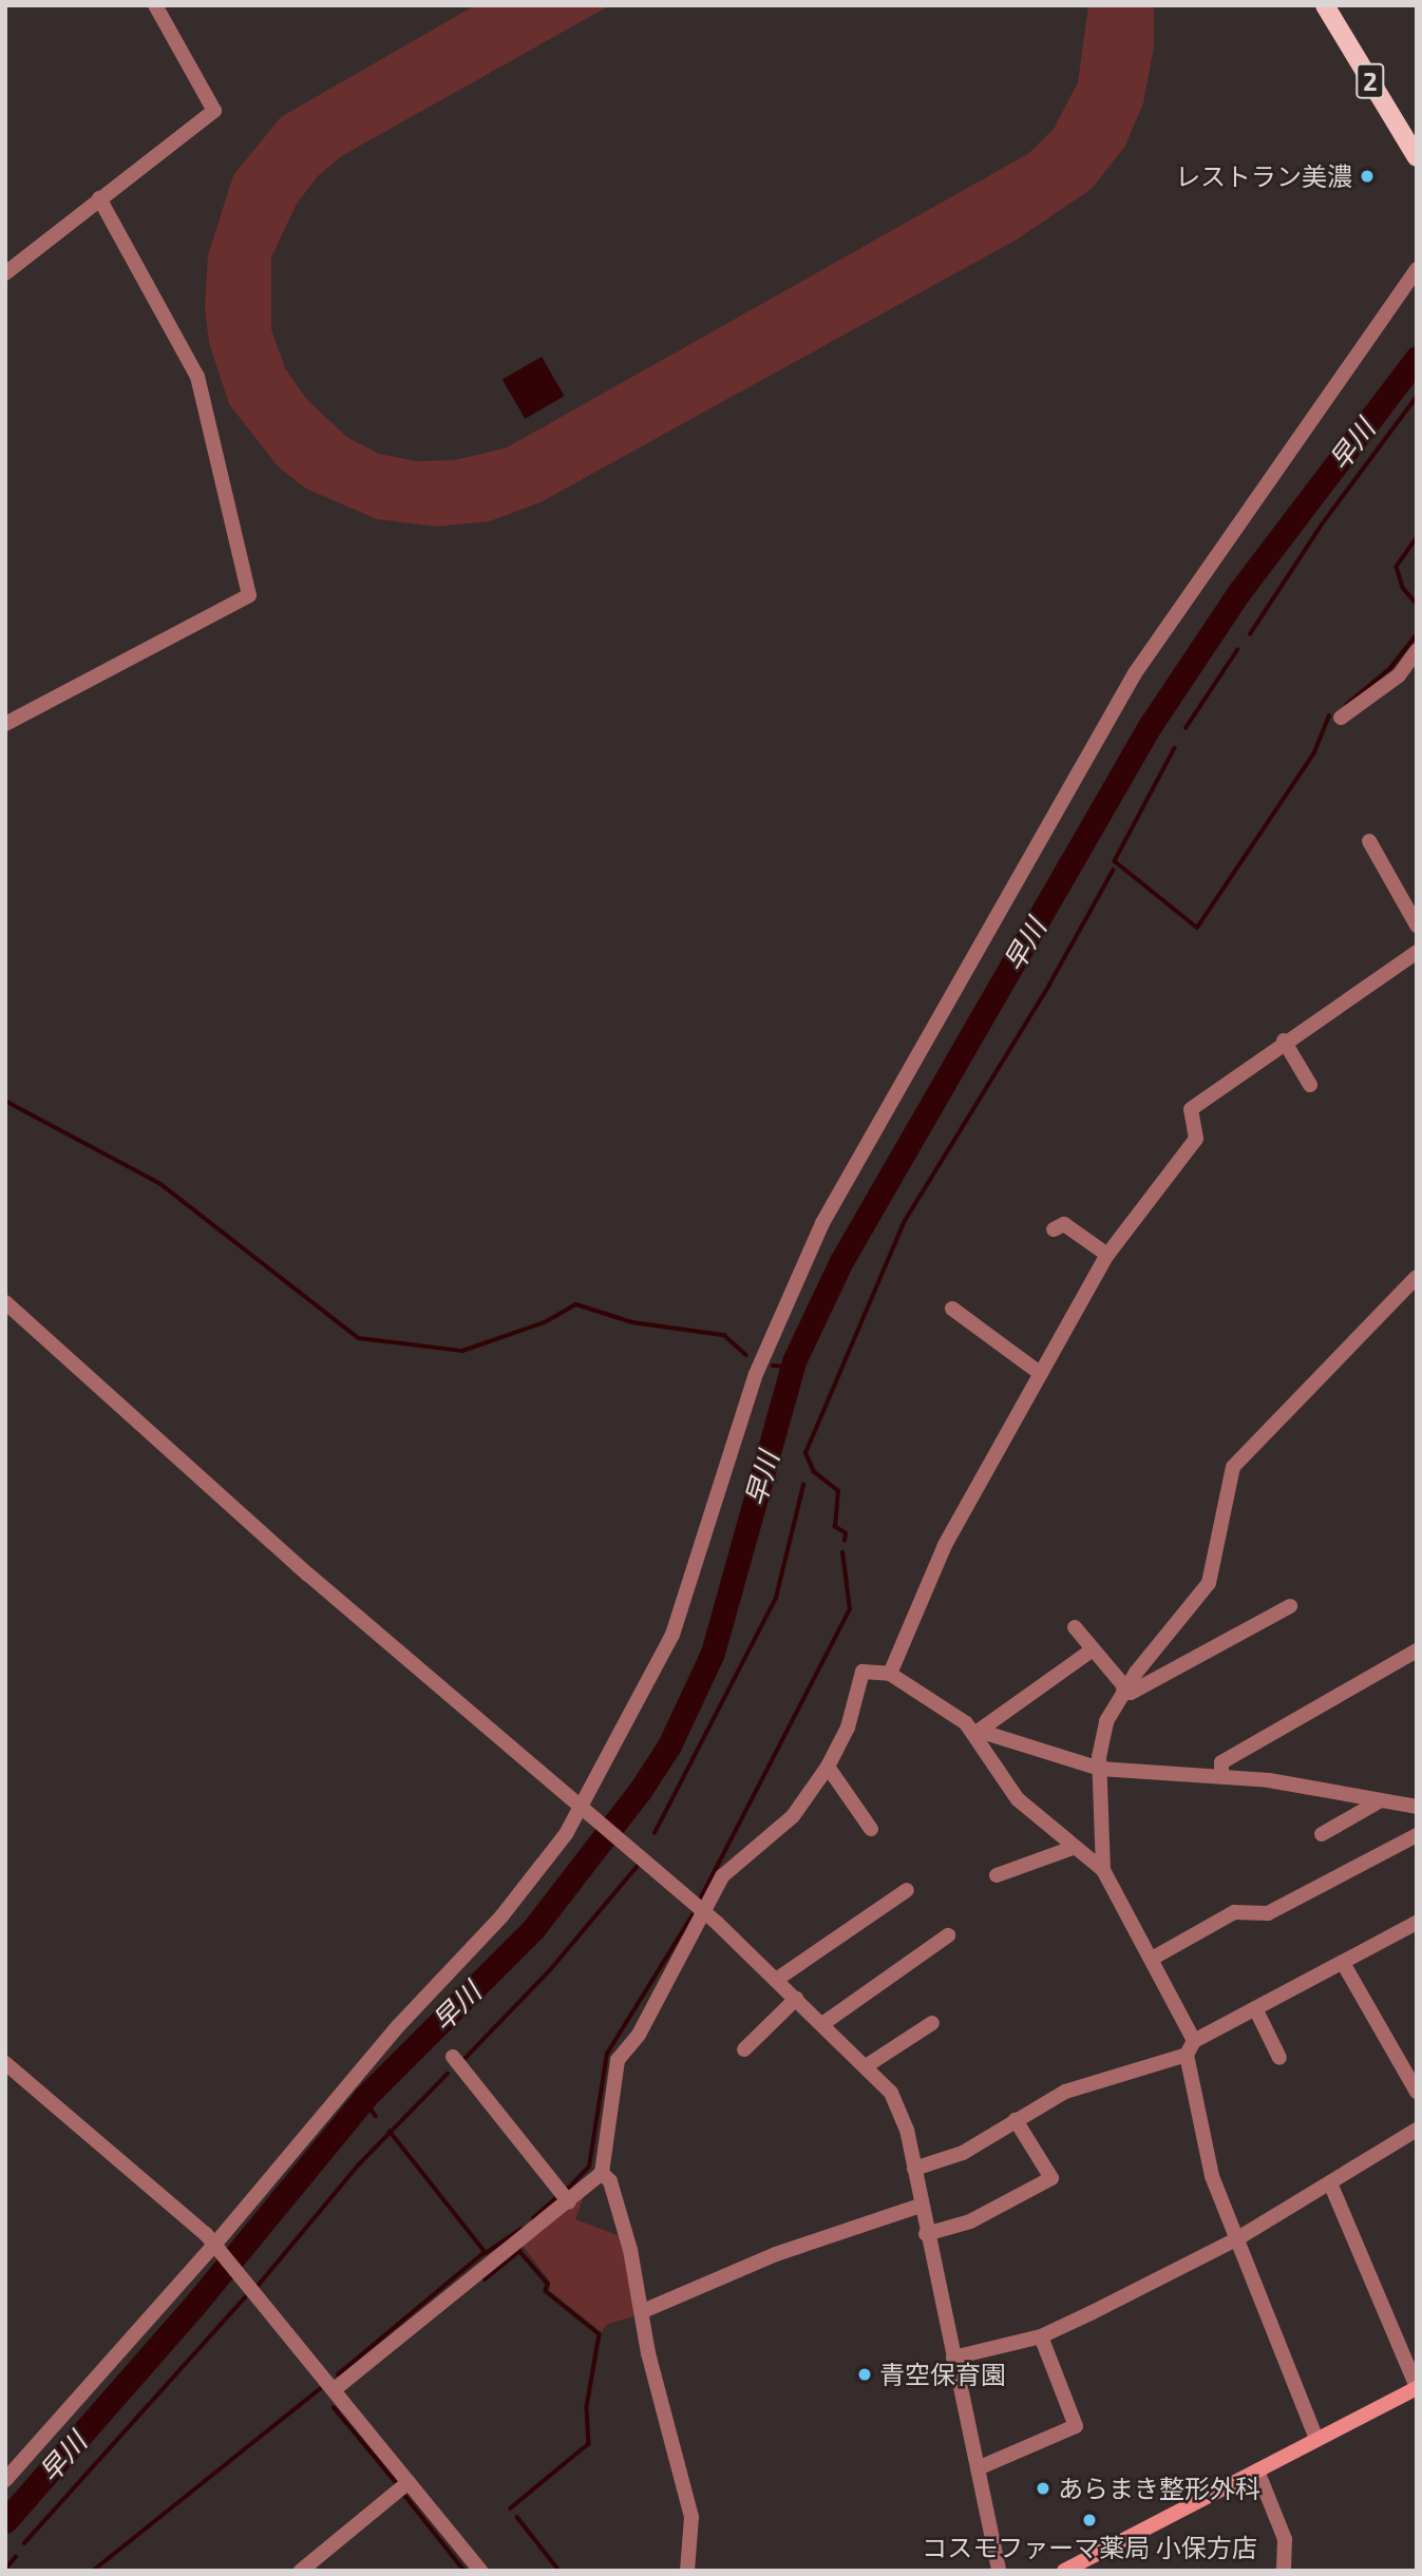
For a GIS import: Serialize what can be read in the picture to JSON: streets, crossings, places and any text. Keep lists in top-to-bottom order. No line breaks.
{"streets":{"main road":["2"]},"water":["早川"],"places":["レストラン美濃","青空保育園","あらまき整形外科","コスモファーマ薬局 小保方店"]}
